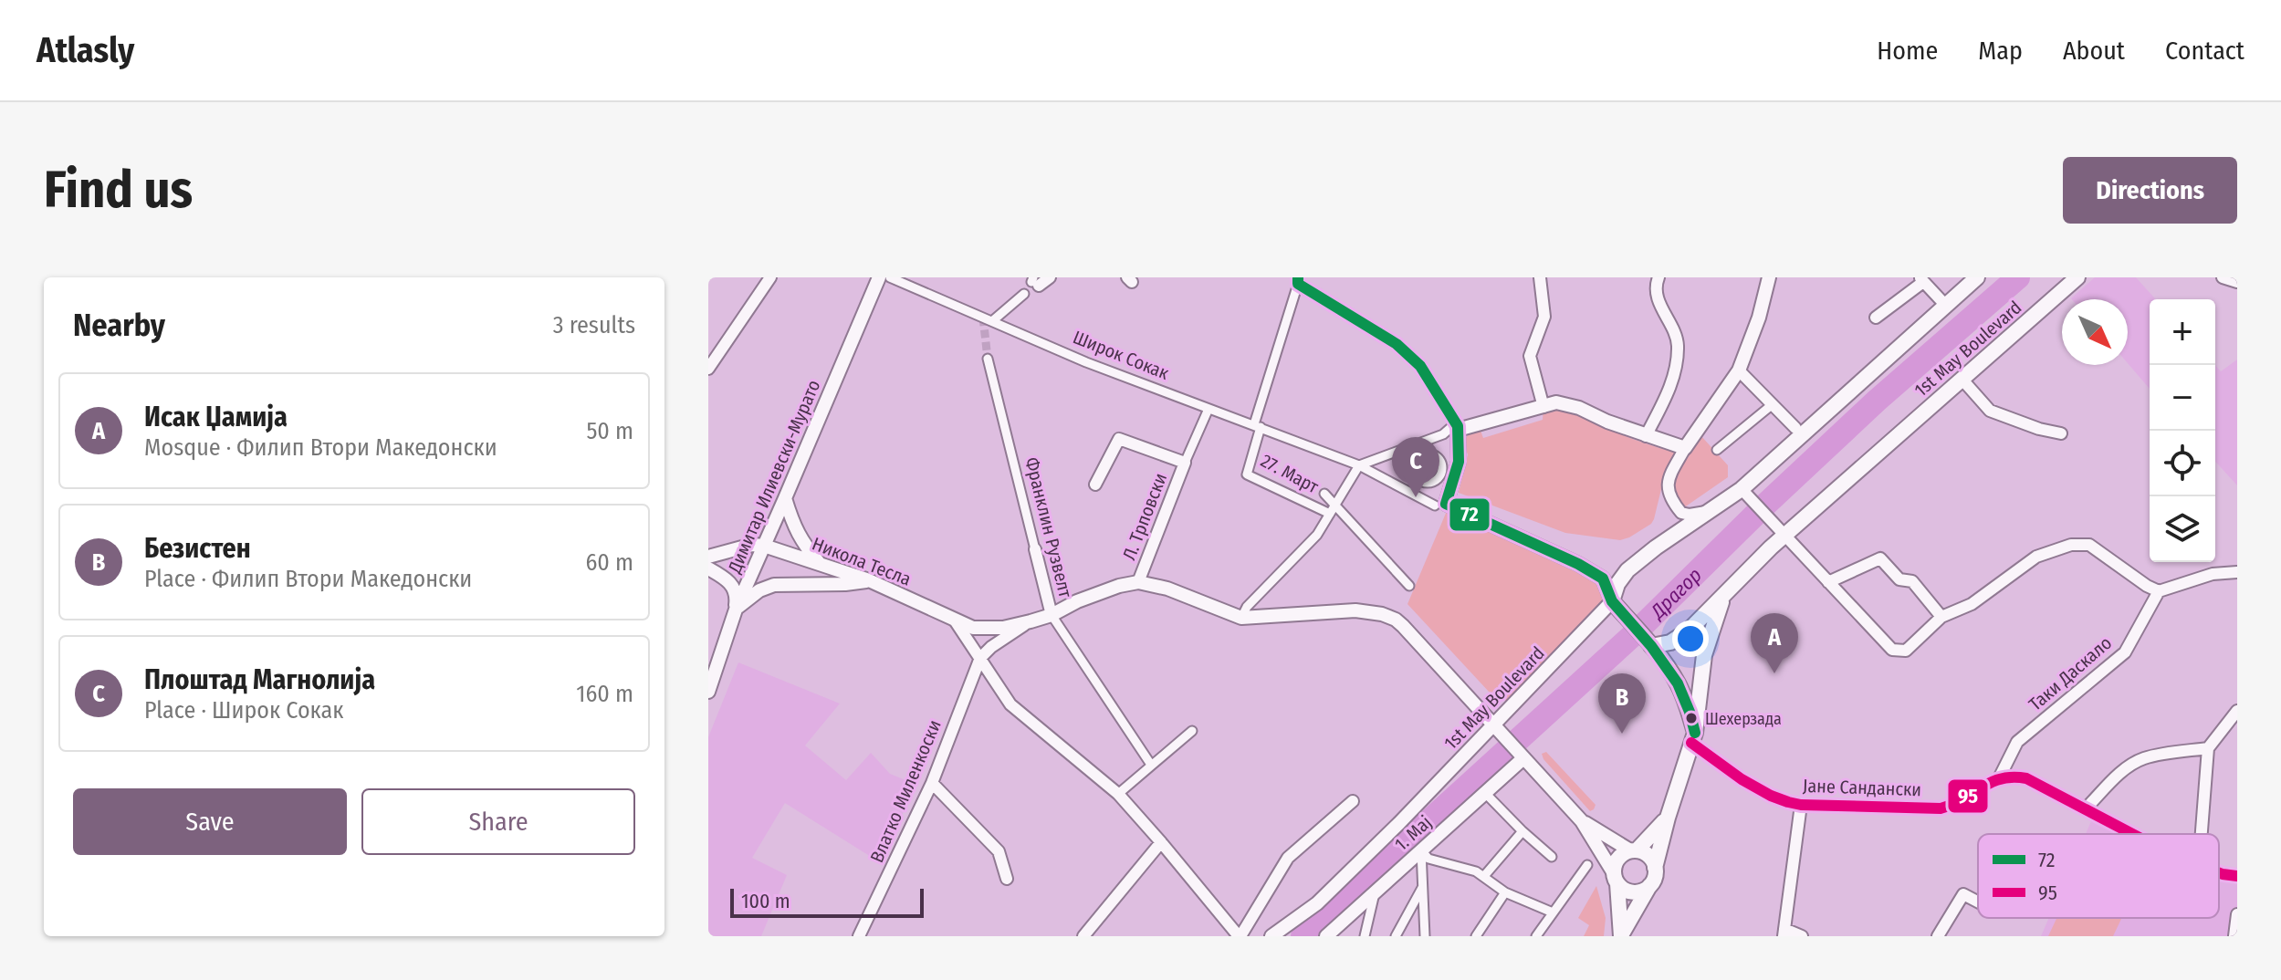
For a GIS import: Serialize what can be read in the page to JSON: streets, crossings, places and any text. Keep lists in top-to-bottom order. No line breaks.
{"streets":{"main road":["1st May Boulevard"],"street":["Широк Сокак","27. Март","Димитар Илиевски-Мурато","Л. Трповски","Франклин Рузвелт","Никола Тесла","Таки Даскало","Јане Сандански","Влатко Миленкоски","1. Мај"]},"crossings":[["Широк Сокак","27. Март"],["Широк Сокак","Л. Трповски"],["Димитар Илиевски-Мурато","Никола Тесла"],["Л. Трповски","Никола Тесла"],["Франклин Рузвелт","Никола Тесла"],["Таки Даскало","Јане Сандански"]],"water":["Драгор"],"places":["Шехерзада"],"lines":["transit line 72","transit line 95"],"legend":["72","95"],"scale_bar":"100 m","north":"bottom right","page":{"header":"Atlasly","nav":["Home","Map","About","Contact"],"buttons":["Directions",["Save","Share"]],"title":"Find us","heading":["Nearby","3 results"],"map_buttons":["+","−"],"list":[{"mark":"A","name":"Исак Џамија","note":"Mosque · Филип Втори Македонски","value":"50 m"},{"mark":"B","name":"Безистен","note":"Place · Филип Втори Македонски","value":"60 m"},{"mark":"C","name":"Плоштад Магнолија","note":"Place · Широк Сокак","value":"160 m"}],"pins":["C","A","B"],"scale":"100 m"}}
